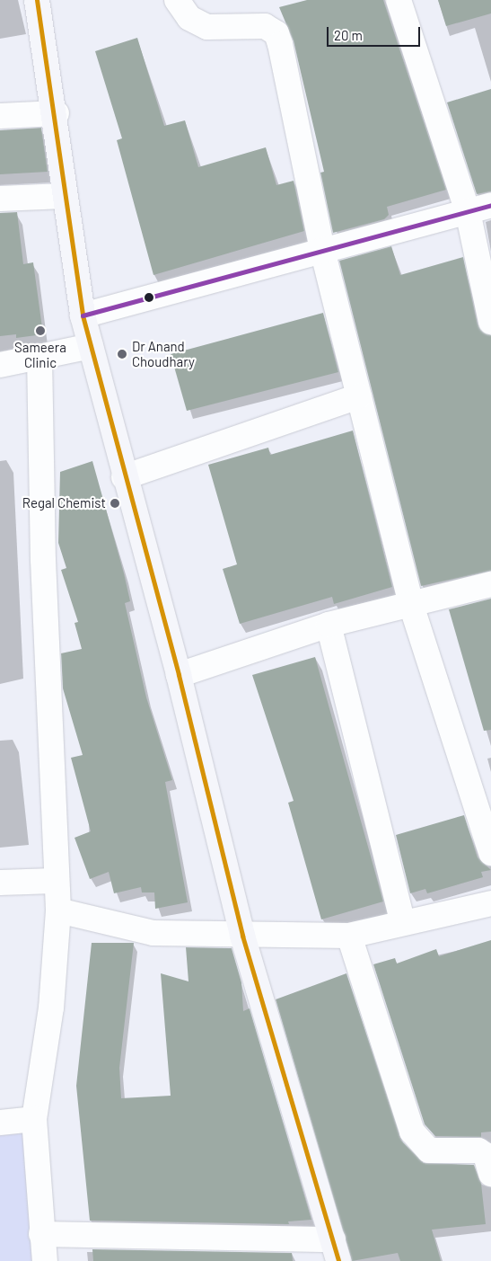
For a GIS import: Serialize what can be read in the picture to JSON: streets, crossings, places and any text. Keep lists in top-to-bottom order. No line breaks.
{"places":["Sameera Clinic","Dr Anand Choudhary","Regal Chemist"],"scale_bar":"20 m"}
